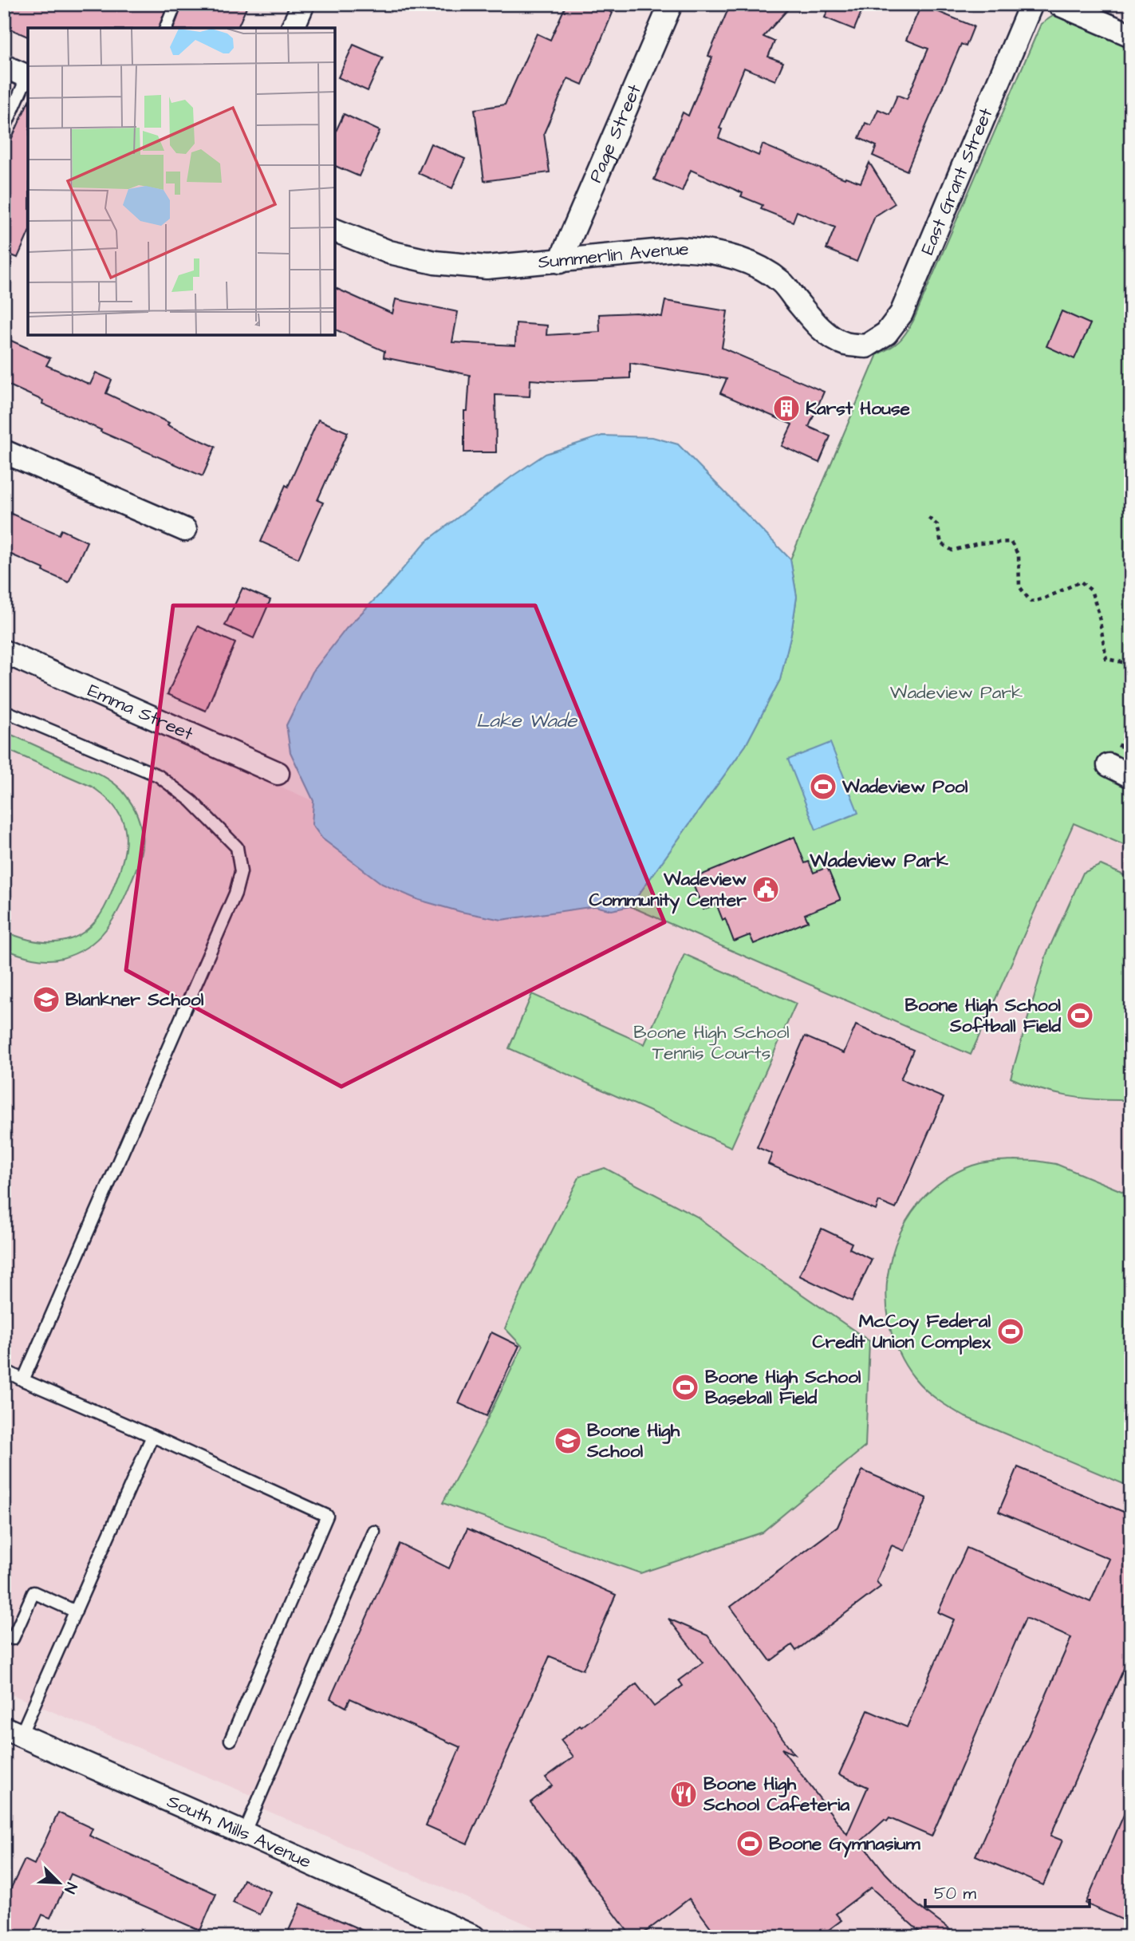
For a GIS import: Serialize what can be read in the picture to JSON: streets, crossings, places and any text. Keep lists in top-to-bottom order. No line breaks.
{"streets":{"street":["Page Street","East Grant Street","Summerlin Avenue","Emma Street","South Mills Avenue"]},"crossings":[["Page Street","Summerlin Avenue"],["East Grant Street","Summerlin Avenue"]],"districts":["Wadeview Park"],"water":["Lake Wade"],"parks":["Wadeview Park","Boone High School Tennis Courts"],"places":{"building":["Karst House"],"sports":["Wadeview Pool","Boone High School Softball Field","McCoy Federal Credit Union Complex","Boone High School Baseball Field","Boone Gymnasium"],"public building":["Wadeview Community Center"],"school or university":["Blankner School","Boone High School"],"restaurant":["Boone High School Cafeteria"]},"scale_bar":"50 m","north":"bottom right"}
